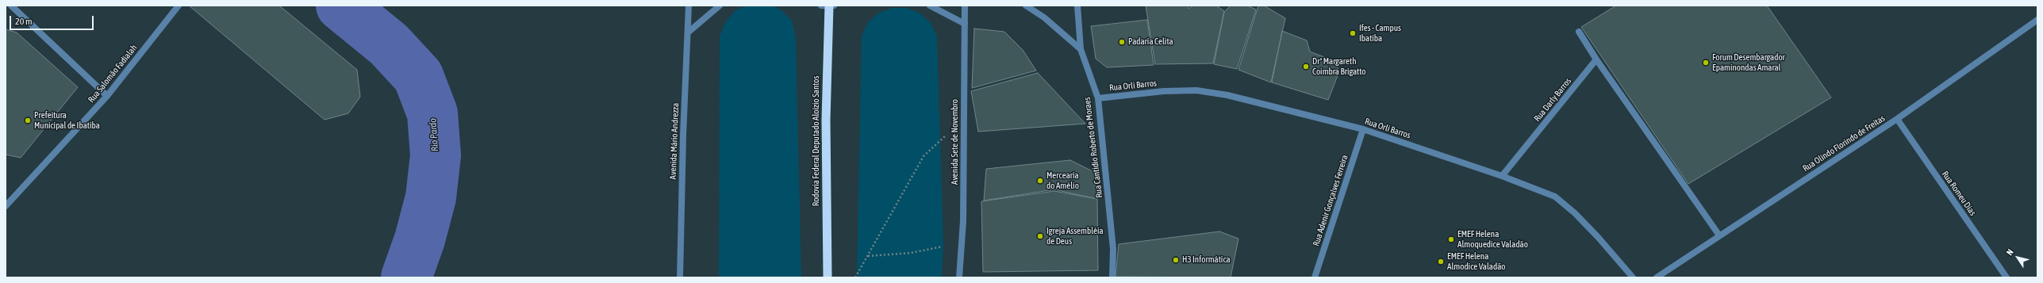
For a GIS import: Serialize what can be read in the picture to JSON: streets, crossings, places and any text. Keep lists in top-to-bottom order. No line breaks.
{"streets":{"highway":["Rodovia Federal Deputado Aloízio Santos"],"street":["Rua Salomão Fadialah","Rua Orli Barros","Rua Darly Barros","Avenida Mário Andrezza","Avenida Sete de Novembro","Rua Olindo Florindo de Freitas","Rua Cantídio Roberto de Moraes","Rua Romeu Dias","Rua Adenir Gonçalves Ferreira"]},"crossings":[["Rua Orli Barros","Rua Darly Barros"],["Rua Orli Barros","Rua Cantídio Roberto de Moraes"],["Rua Orli Barros","Rua Adenir Gonçalves Ferreira"],["Rua Olindo Florindo de Freitas","Rua Romeu Dias"]],"water":["Rio Pardo"],"places":["Ifes - Campus Ibatiba","Padaria Celita","Forum Desembargador Epaminondas Amaral","Drª Margareth Coimbra Brigatto","Prefeitura Municipal de Ibatiba","Mercearia do Amélio","Igreja Assembléia de Deus","EMEF Helena Almoquedice Valadão","H3 Informática","EMEF Helena Almodice Valadão"],"scale_bar":"20 m","north":"top left"}
